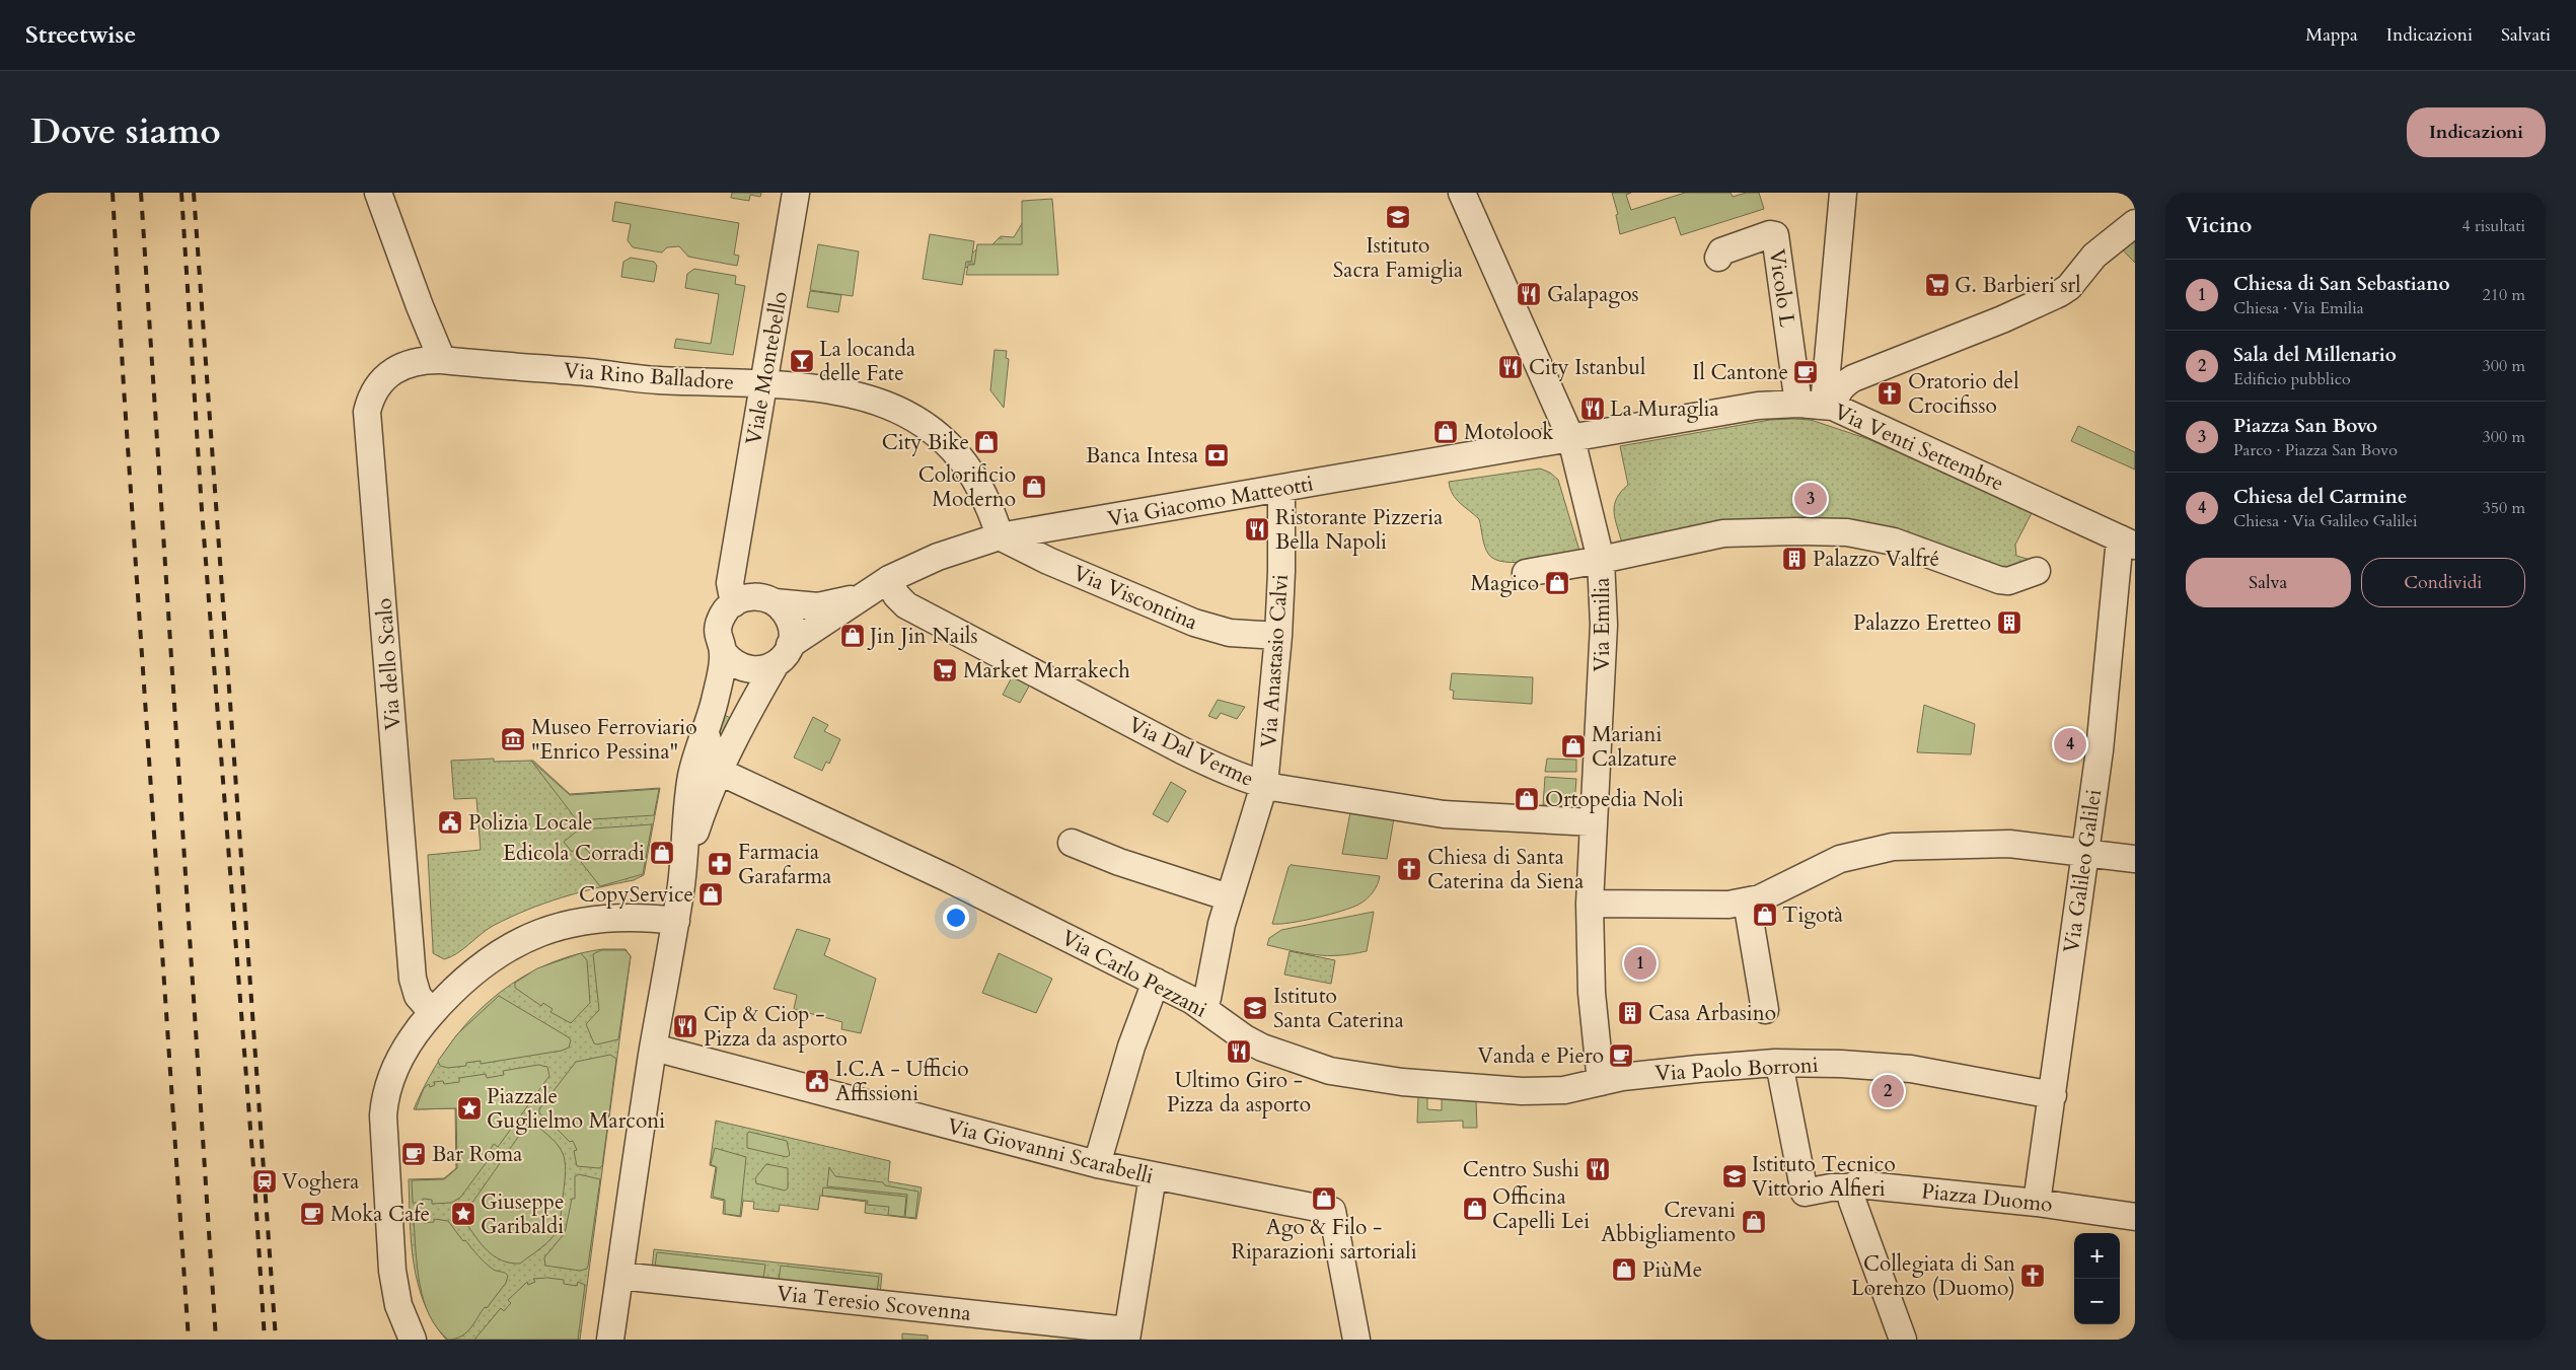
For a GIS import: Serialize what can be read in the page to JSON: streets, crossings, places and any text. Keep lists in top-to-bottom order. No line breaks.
{"streets":{"street":["Vicolo L","Viale Montebello","Via Rino Balladore","Via Venti Settembre","Via Giacomo Matteotti","Via Viscontina","Via Emilia","Via Anastasio Calvi","Via dello Scalo","Via Dal Verme","Via Galileo Galilei","Via Carlo Pezzani","Via Paolo Borroni","Via Giovanni Scarabelli","Piazza Duomo","Via Teresio Scovenna"]},"crossings":[["Vicolo L","Via Venti Settembre"],["Viale Montebello","Via Rino Balladore"],["Viale Montebello","Via Giacomo Matteotti"],["Via Rino Balladore","Via Giacomo Matteotti"],["Via Rino Balladore","Via Viscontina"],["Via Rino Balladore","Via dello Scalo"],["Via Venti Settembre","Via Giacomo Matteotti"],["Via Venti Settembre","Via Emilia"],["Via Venti Settembre","Via Galileo Galilei"],["Via Giacomo Matteotti","Via Viscontina"],["Via Giacomo Matteotti","Via Emilia"],["Via Giacomo Matteotti","Via Anastasio Calvi"],["Via Giacomo Matteotti","Via Dal Verme"],["Via Giacomo Matteotti","Via Carlo Pezzani"],["Via Giacomo Matteotti","Via Giovanni Scarabelli"],["Via Giacomo Matteotti","Via Teresio Scovenna"],["Via Viscontina","Via Anastasio Calvi"],["Via Emilia","Via Dal Verme"],["Via Emilia","Via Carlo Pezzani"],["Via Emilia","Via Paolo Borroni"],["Via Anastasio Calvi","Via Dal Verme"],["Via Anastasio Calvi","Via Carlo Pezzani"],["Via Galileo Galilei","Via Paolo Borroni"],["Via Galileo Galilei","Piazza Duomo"],["Via Carlo Pezzani","Via Paolo Borroni"],["Via Paolo Borroni","Piazza Duomo"]],"places":{"school or university":["Istituto Sacra Famiglia","Istituto Santa Caterina","Istituto Tecnico Vittorio Alfieri"],"supermarket":["G. Barbieri srl","Market Marrakech"],"restaurant":["Galapagos","City Istanbul","La Muraglia","Ristorante Pizzeria Bella Napoli","Cip & Ciop - Pizza da asporto","Ultimo Giro - Pizza da asporto","Centro Sushi"],"bar":["La locanda delle Fate"],"cafe":["Il Cantone","Vanda e Piero","Bar Roma","Moka Cafe"],"church":["Oratorio del Crocifisso","Chiesa di Santa Caterina da Siena","Collegiata di San Lorenzo (Duomo)"],"shop":["Motolook","City Bike","Colorificio Moderno","Magico","Jin Jin Nails","Mariani Calzature","Ortopedia Noli","Edicola Corradi","CopyService","Tigotà","Ago & Filo - Riparazioni sartoriali","Officina Capelli Lei","Crevani Abbigliamento","PiùMe"],"bank":["Banca Intesa"],"building":["Palazzo Valfré","Palazzo Eretteo","Casa Arbasino"],"museum":["Museo Ferroviario \"Enrico Pessina\""],"public building":["Polizia Locale","I.C.A - Ufficio Affissioni"],"pharmacy":["Farmacia Garafarma"],"place":["Piazzale Guglielmo Marconi","Giuseppe Garibaldi"],"station":["Voghera"]},"page":{"header":"Streetwise","nav":["Mappa","Indicazioni","Salvati"],"title":"Dove siamo","buttons":["Indicazioni",["Salva","Condividi"]],"heading":["Vicino","4 risultati"],"list":[{"mark":"1","name":"Chiesa di San Sebastiano","note":"Chiesa · Via Emilia","value":"210 m"},{"mark":"2","name":"Sala del Millenario","note":"Edificio pubblico","value":"300 m"},{"mark":"3","name":"Piazza San Bovo","note":"Parco · Piazza San Bovo","value":"300 m"},{"mark":"4","name":"Chiesa del Carmine","note":"Chiesa · Via Galileo Galilei","value":"350 m"}],"pins":["3","4","1","2"],"map_buttons":["+","−"]}}
